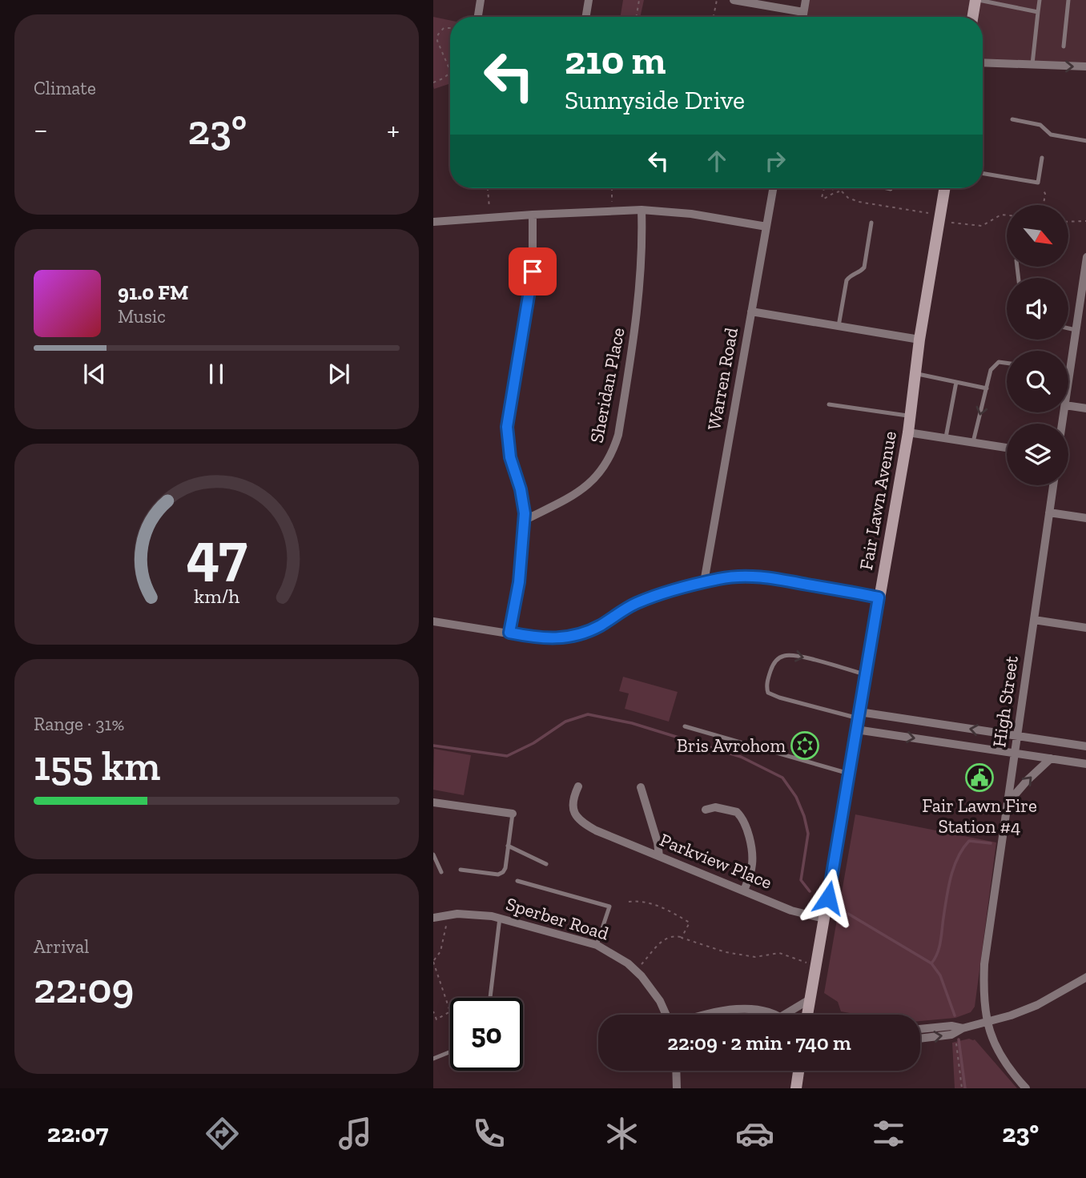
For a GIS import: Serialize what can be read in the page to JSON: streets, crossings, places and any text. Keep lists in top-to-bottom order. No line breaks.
{"streets":{"main road":["Fair Lawn Avenue"],"street":["Warren Road","Sheridan Place","High Street","Parkview Place","Sperber Road"]},"crossings":[["Fair Lawn Avenue","Parkview Place"]],"places":{"synagogue":["Bris Avrohom"],"public building":["Fair Lawn Fire Station #4"]},"north":"bottom right","page":{"tile":["Climate",["Range · 31%","155 km"],["Arrival","22:09"]],"turn":["210 m","Sunnyside Drive"],"heat":["−","23°","+"],"song":["91.0 FM","Music"],"limit":"50","trip":"22:09 · 2 min · 740 m","tabs":["22:07","23°"],"gauge":["47","km/h"]}}
